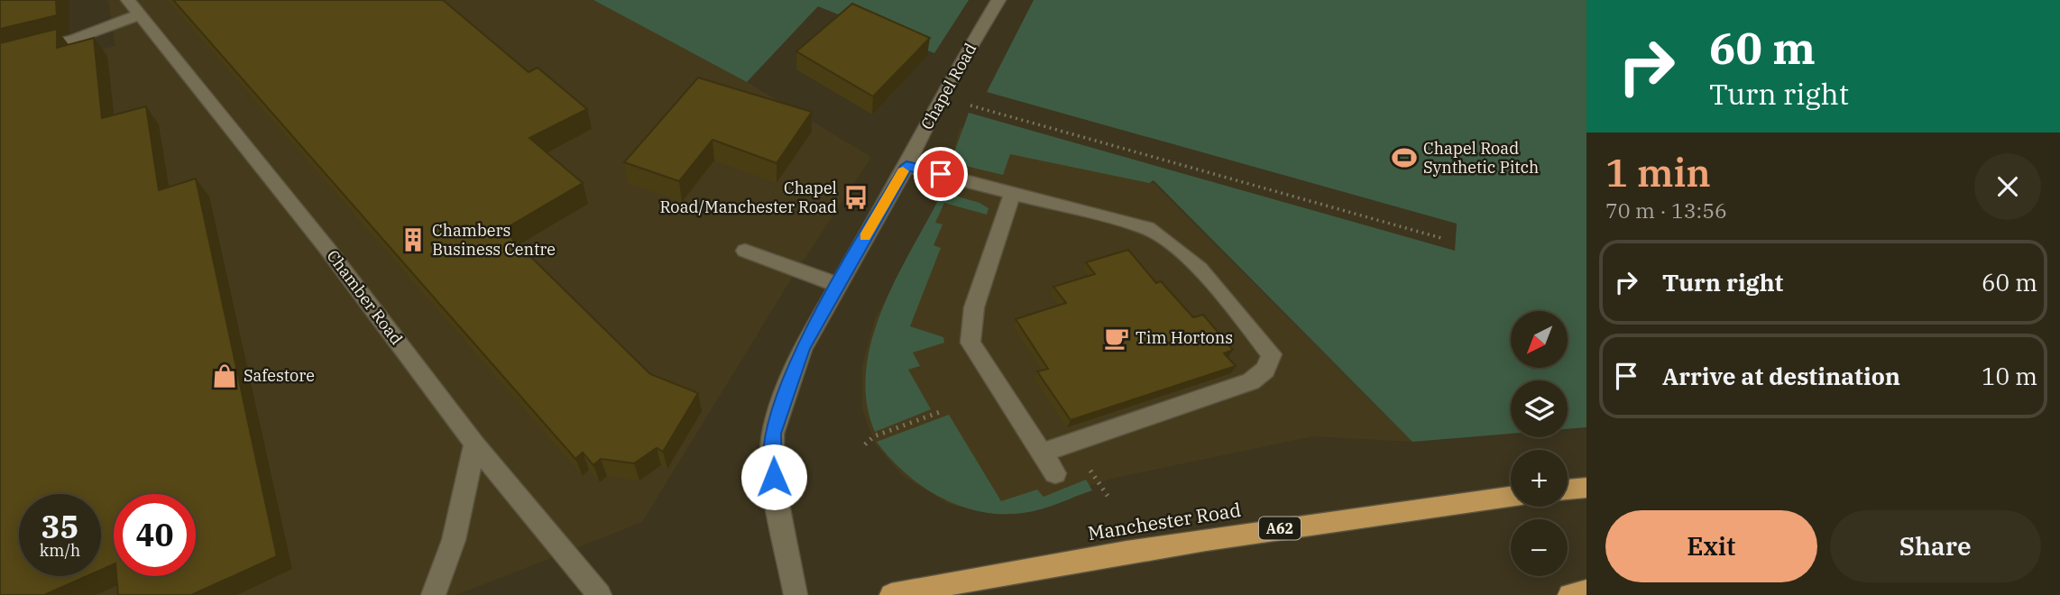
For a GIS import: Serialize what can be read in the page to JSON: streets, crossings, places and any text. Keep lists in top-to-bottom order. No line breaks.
{"streets":{"highway":["Manchester Road","A62"],"street":["Chapel Road","Chamber Road"]},"places":{"sports":["Chapel Road Synthetic Pitch"],"bus stop":["Chapel Road/Manchester Road"],"building":["Chambers Business Centre"],"cafe":["Tim Hortons"],"shop":["Safestore"]},"north":"bottom left","page":{"turn":["60 m","Turn right"],"heading":["1 min","70 m · 13:56"],"list":[{"name":"Turn right","value":"60 m"},{"name":"Arrive at destination","value":"10 m"}],"map_buttons":["+","−"],"speed":"35 km/h","limit":"40","buttons":["Exit","Share"]}}
